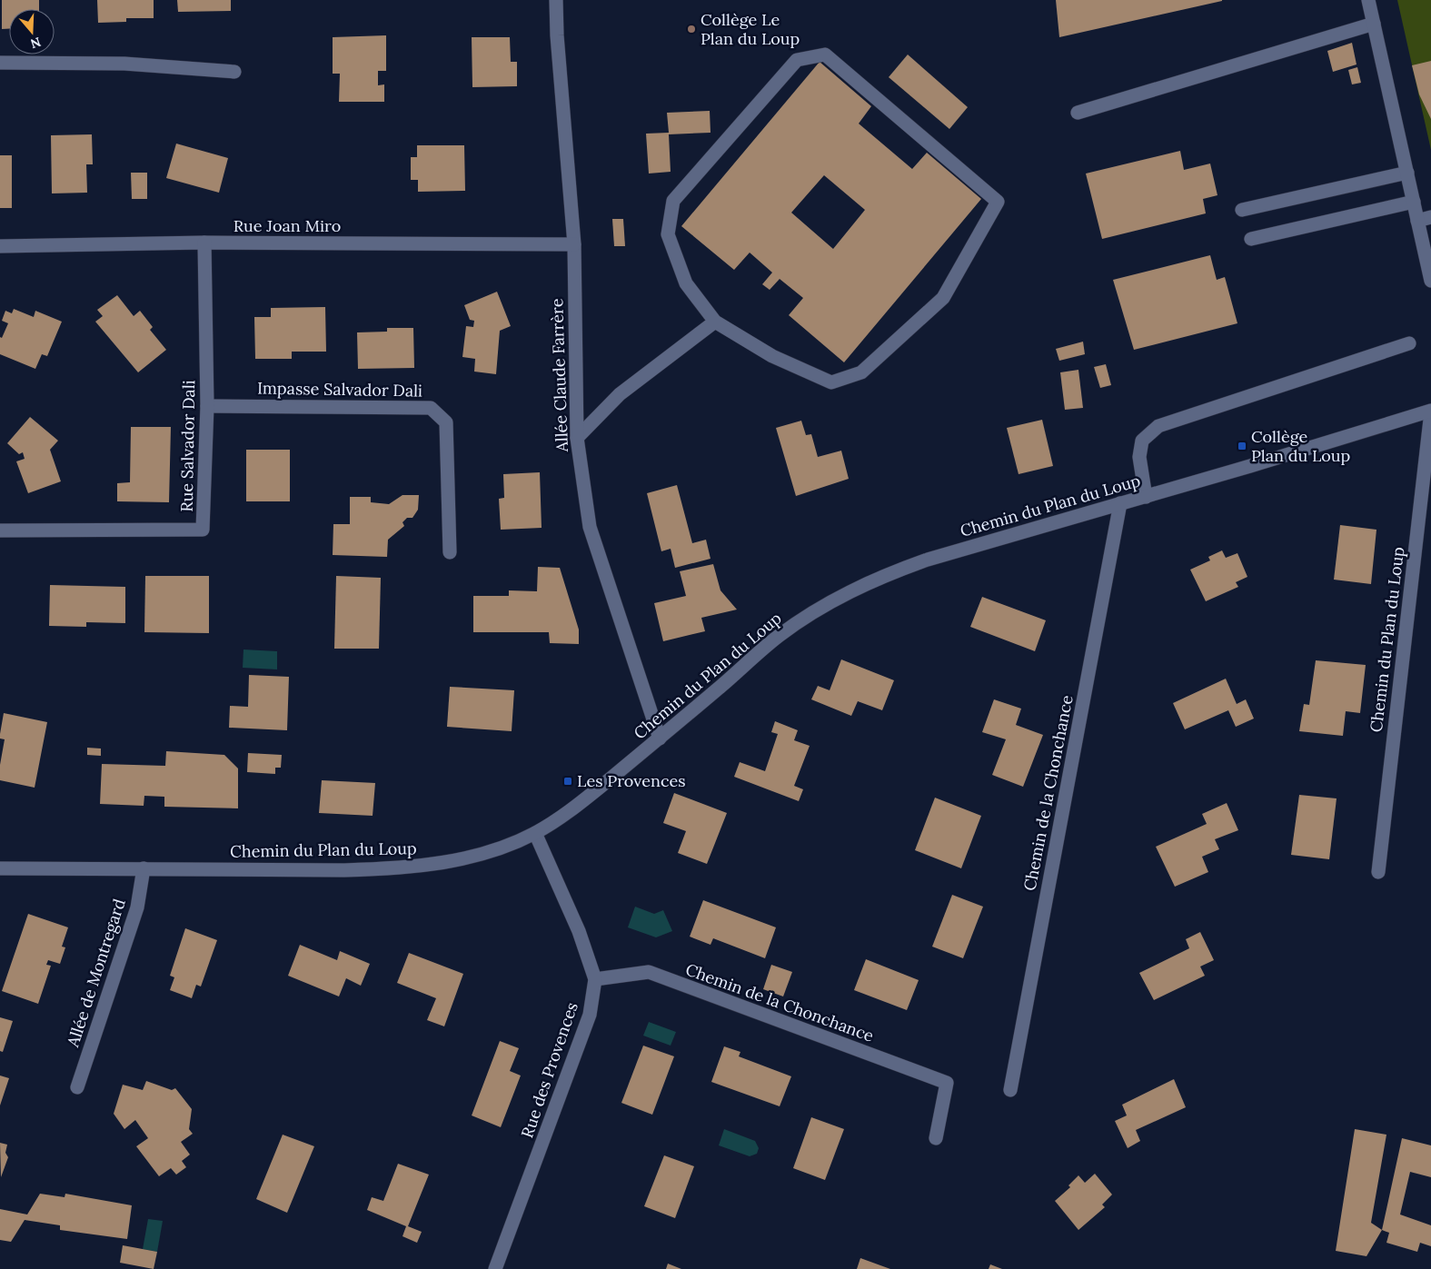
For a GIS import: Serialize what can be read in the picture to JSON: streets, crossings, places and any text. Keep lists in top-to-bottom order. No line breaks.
{"streets":{"street":["Rue Joan Miro","Allée Claude Farrère","Impasse Salvador Dali","Rue Salvador Dali","Chemin du Plan du Loup","Chemin de la Chonchance","Allée de Montregard","Rue des Provences"]},"crossings":[["Rue Joan Miro","Allée Claude Farrère"],["Rue Joan Miro","Rue Salvador Dali"],["Allée Claude Farrère","Chemin du Plan du Loup"],["Impasse Salvador Dali","Rue Salvador Dali"],["Chemin du Plan du Loup","Chemin de la Chonchance"],["Chemin du Plan du Loup","Allée de Montregard"],["Chemin du Plan du Loup","Rue des Provences"],["Chemin de la Chonchance","Rue des Provences"]],"places":{"other":["Collège Le Plan du Loup"],"transit":["Collège Plan du Loup","Les Provences"]},"north":"bottom"}
